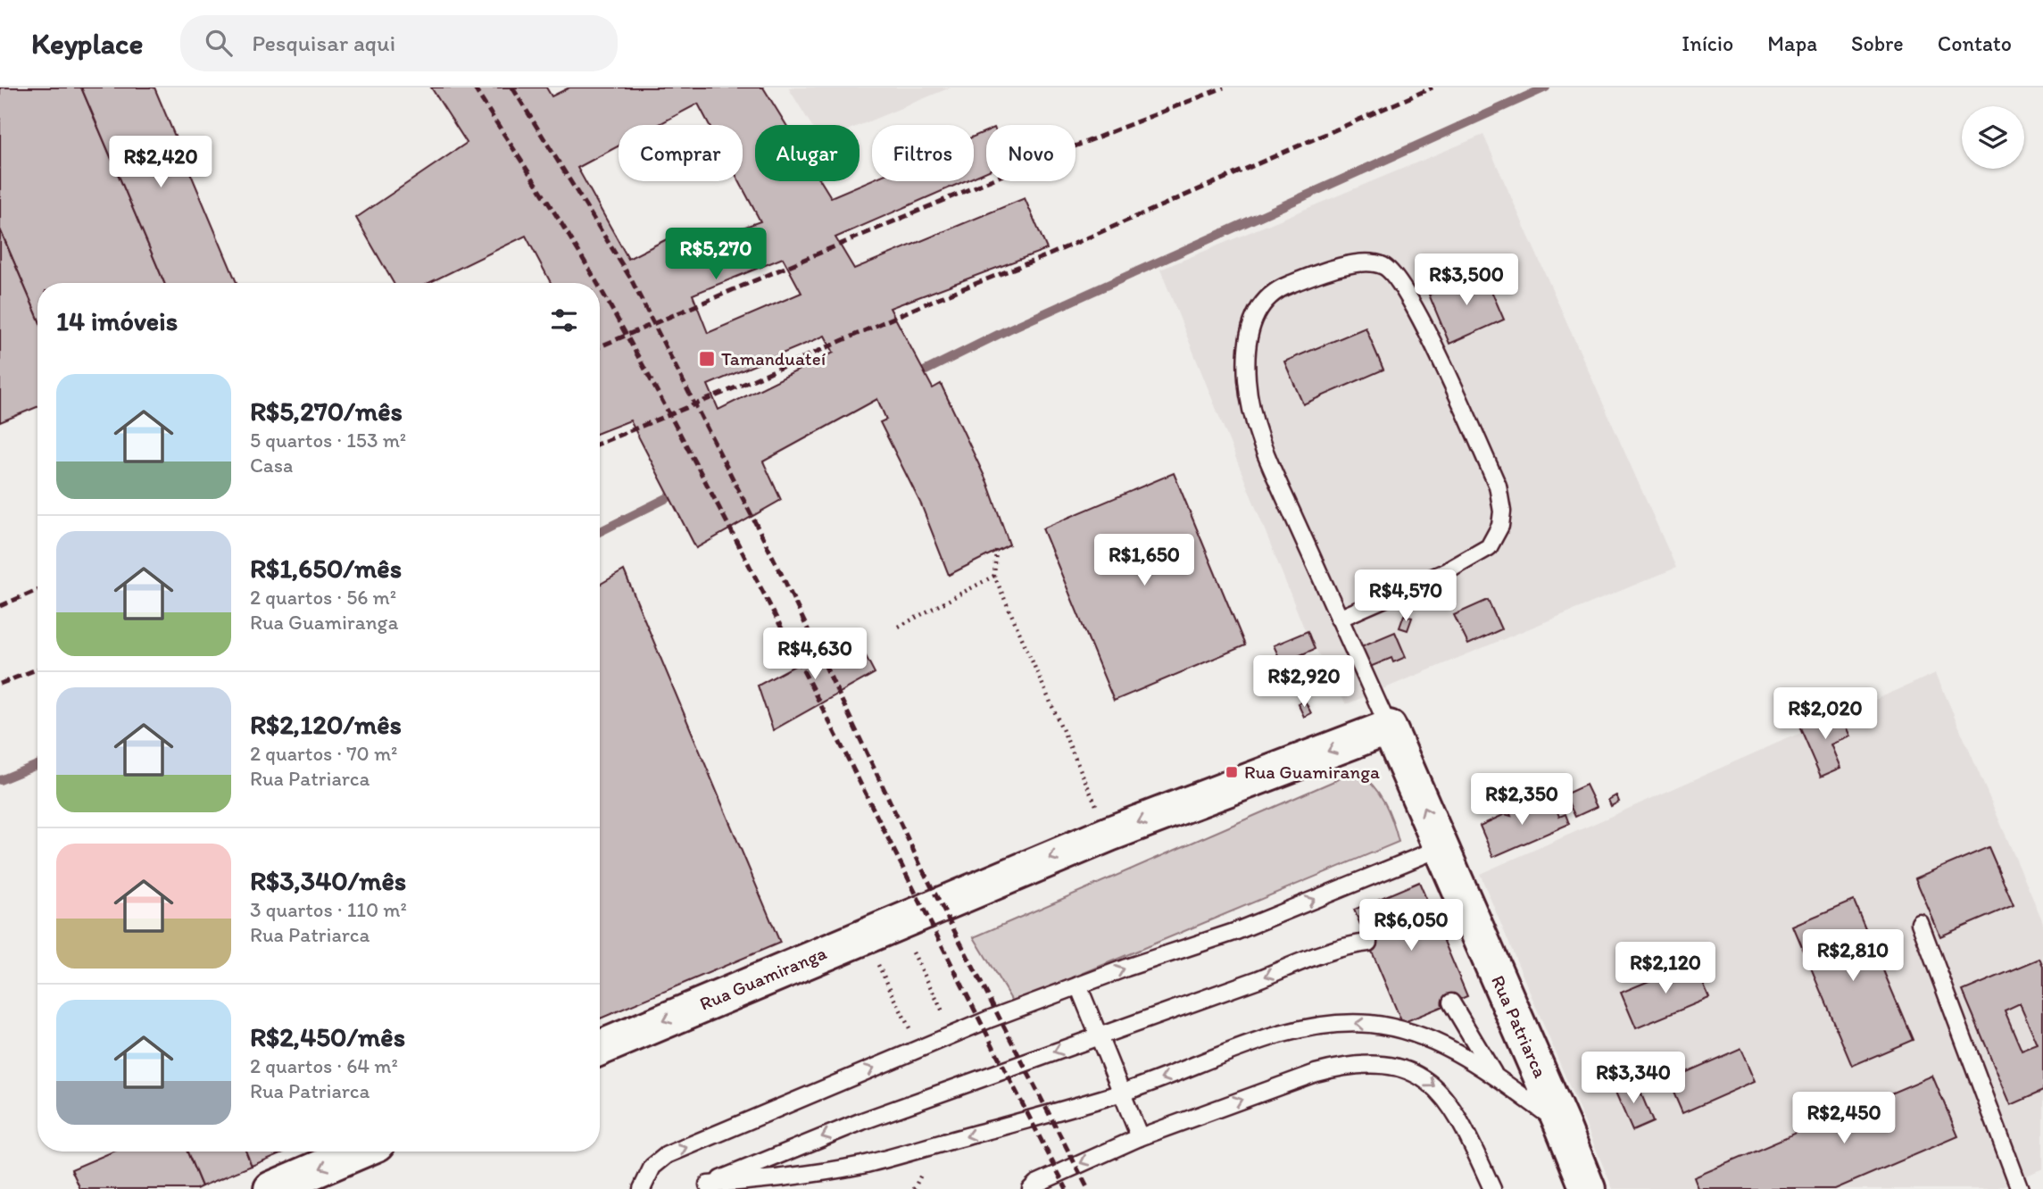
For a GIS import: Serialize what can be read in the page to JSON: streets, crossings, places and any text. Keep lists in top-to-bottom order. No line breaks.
{"streets":{"street":["Rua Guamiranga","Rua Patriarca"]},"crossings":[["Rua Guamiranga","Rua Patriarca"]],"one_way":["Rua Guamiranga"],"places":{"transit":["Tamanduateí","Rua Guamiranga"]},"page":{"header":"Keyplace","search":"Pesquisar aqui","nav":["Início","Mapa","Sobre","Contato"],"chip":["Comprar","Alugar","Filtros","Novo"],"price":["R$2,420","R$5,270","R$3,500","R$1,650","R$4,570","R$4,630","R$2,920","R$2,020","R$2,350","R$6,050","R$2,810","R$2,120","R$3,340","R$2,450"],"heading":"14 imóveis","list":[{"name":"R$5,270/mês","note":"5 quartos · 153 m² · Casa"},{"name":"R$1,650/mês","note":"2 quartos · 56 m² · Rua Guamiranga"},{"name":"R$2,120/mês","note":"2 quartos · 70 m² · Rua Patriarca"},{"name":"R$3,340/mês","note":"3 quartos · 110 m² · Rua Patriarca"},{"name":"R$2,450/mês","note":"2 quartos · 64 m² · Rua Patriarca"}]}}
